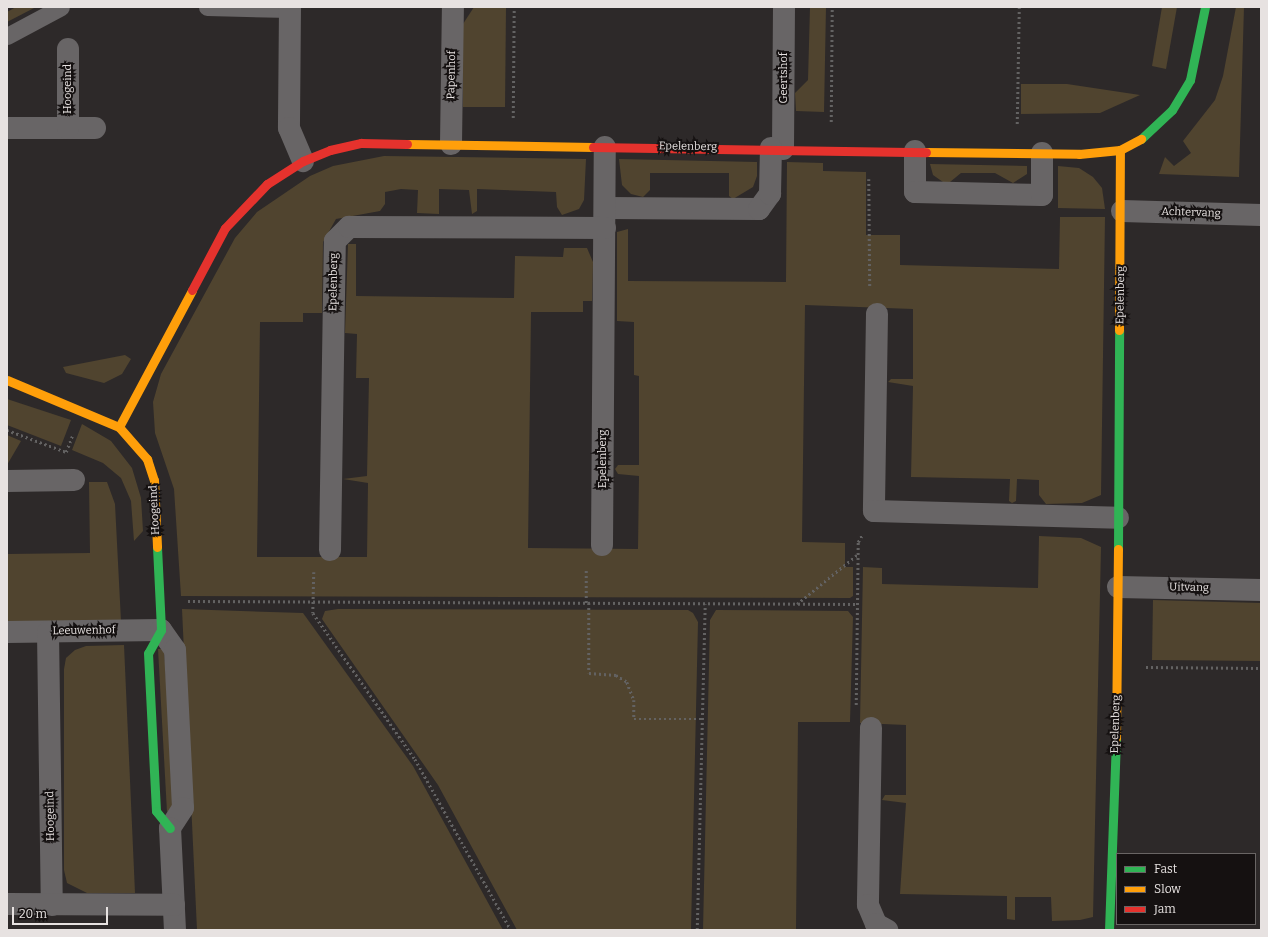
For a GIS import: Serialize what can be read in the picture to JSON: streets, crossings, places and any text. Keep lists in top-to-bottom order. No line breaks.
{"streets":{"street":["Papenhof","Geertshof","Hoogeind","Epelenberg","Achtervang","Uitvang","Leeuwenhof"]},"crossings":[["Papenhof","Epelenberg"],["Geertshof","Epelenberg"],["Hoogeind","Epelenberg"],["Hoogeind","Leeuwenhof"],["Epelenberg","Achtervang"],["Epelenberg","Uitvang"]],"legend":["Fast","Slow","Jam"],"scale_bar":"20 m"}
